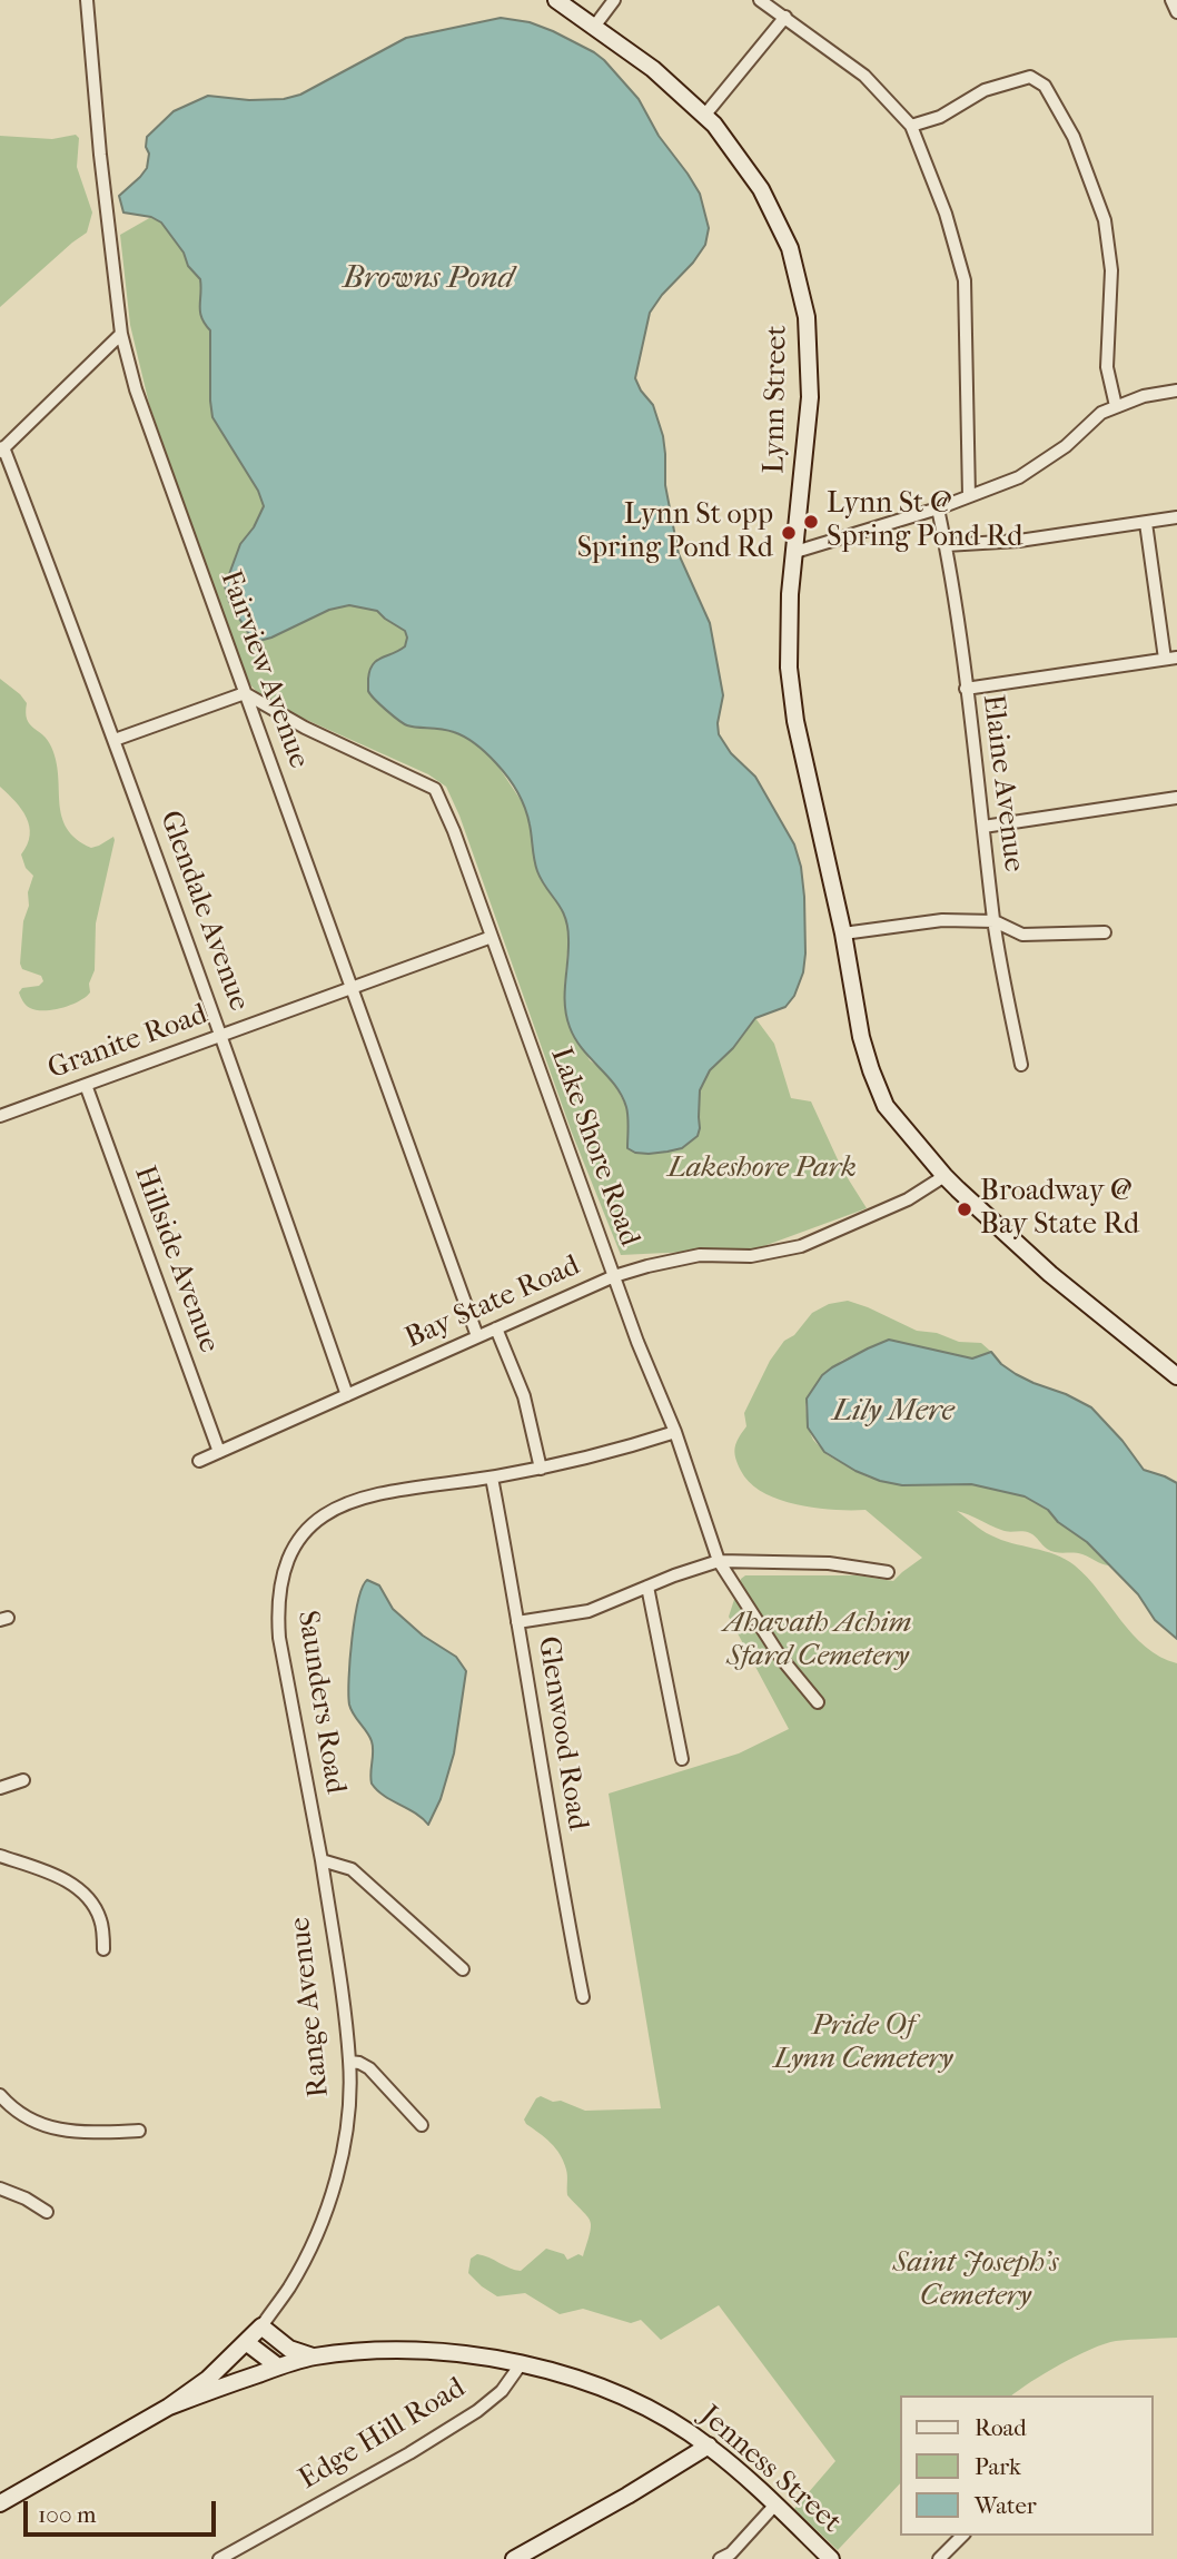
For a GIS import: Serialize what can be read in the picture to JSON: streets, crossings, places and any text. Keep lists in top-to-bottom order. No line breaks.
{"streets":{"main road":["Lynn Street","Range Avenue","Jenness Street"],"street":["Fairview Avenue","Elaine Avenue","Glendale Avenue","Granite Road","Lake Shore Road","Hillside Avenue","Bay State Road","Saunders Road","Glenwood Road","Edge Hill Road"]},"crossings":[["Lynn Street","Bay State Road"],["Fairview Avenue","Granite Road"],["Fairview Avenue","Lake Shore Road"],["Fairview Avenue","Bay State Road"],["Glendale Avenue","Granite Road"],["Glendale Avenue","Bay State Road"],["Granite Road","Lake Shore Road"],["Granite Road","Hillside Avenue"],["Lake Shore Road","Bay State Road"],["Lake Shore Road","Saunders Road"],["Hillside Avenue","Bay State Road"],["Saunders Road","Glenwood Road"],["Saunders Road","Range Avenue"],["Range Avenue","Jenness Street"],["Edge Hill Road","Jenness Street"]],"water":["Browns Pond","Lily Mere"],"parks":["Lakeshore Park","Ahavath Achim Sfard Cemetery","Pride Of Lynn Cemetery","Saint Joseph's Cemetery"],"places":["Lynn St @ Spring Pond Rd","Lynn St opp Spring Pond Rd","Broadway @ Bay State Rd"],"legend":["Road","Park","Water"],"scale_bar":"100 m"}
